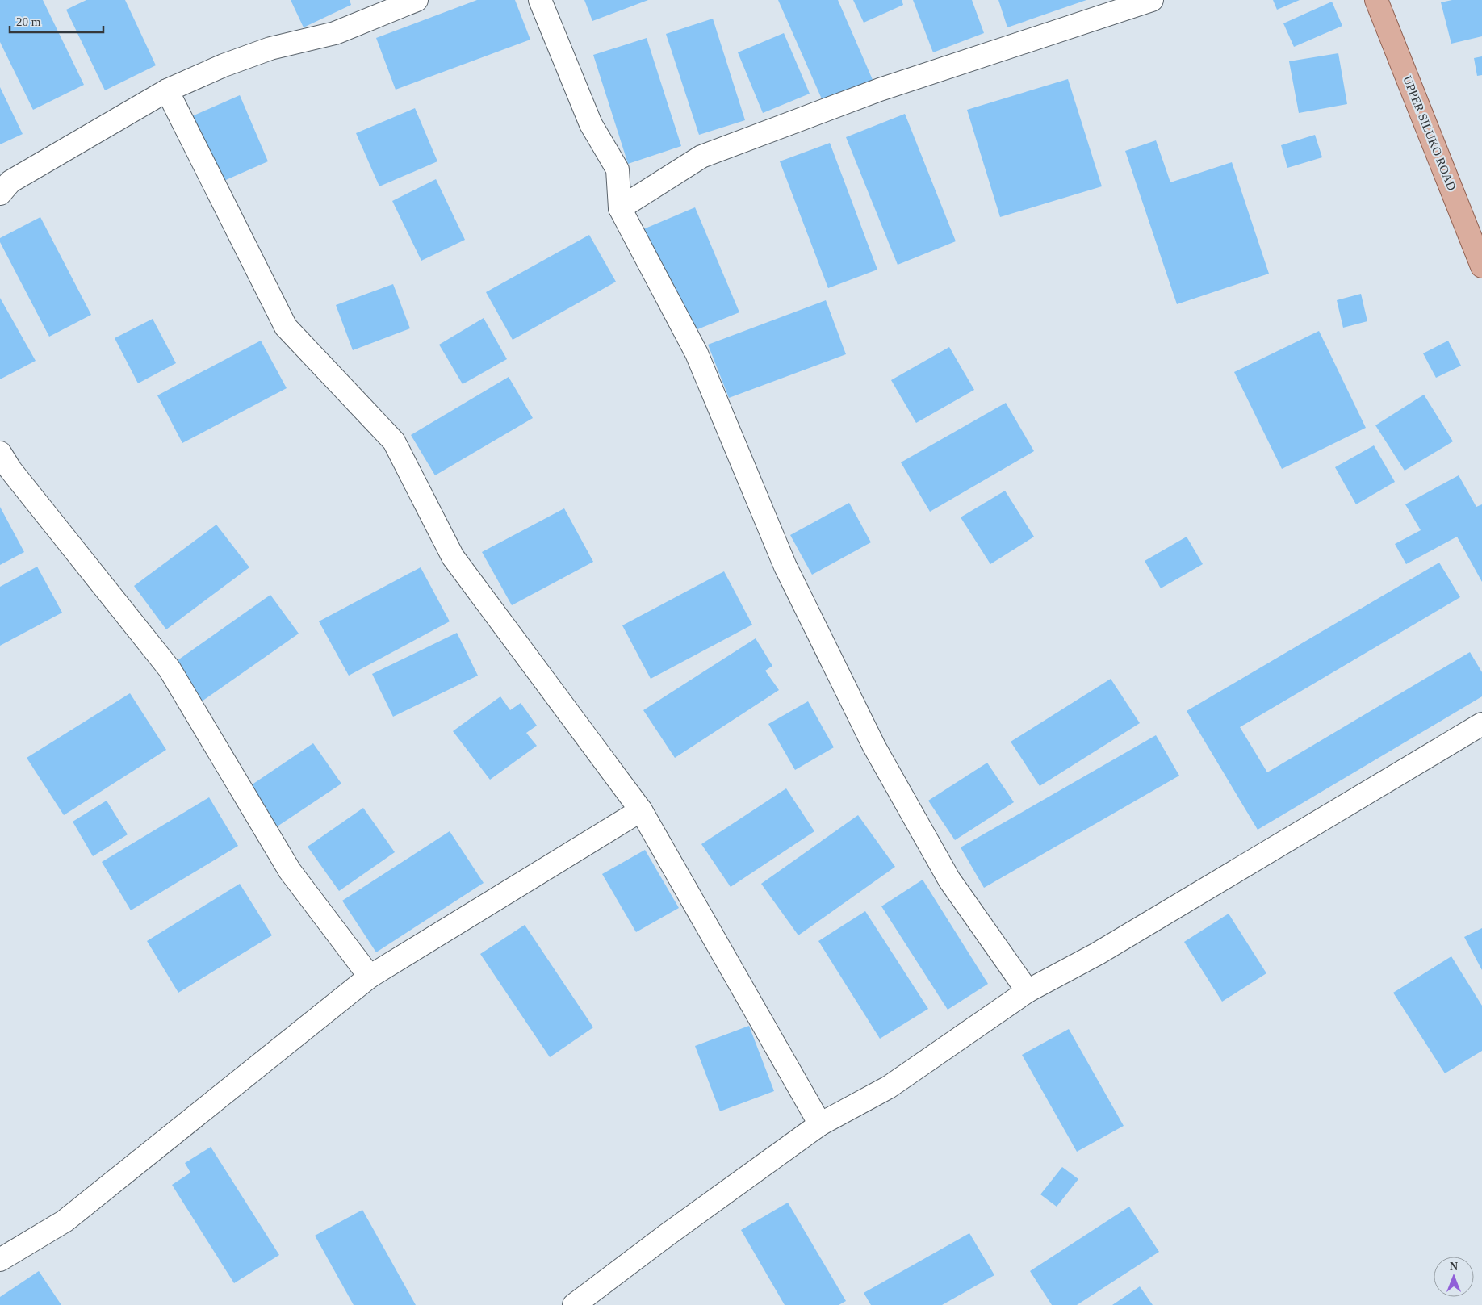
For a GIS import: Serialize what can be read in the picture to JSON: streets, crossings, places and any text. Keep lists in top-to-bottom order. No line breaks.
{"streets":{"main road":["UPPER SILUKO ROAD"]},"scale_bar":"20 m","north":"top"}
